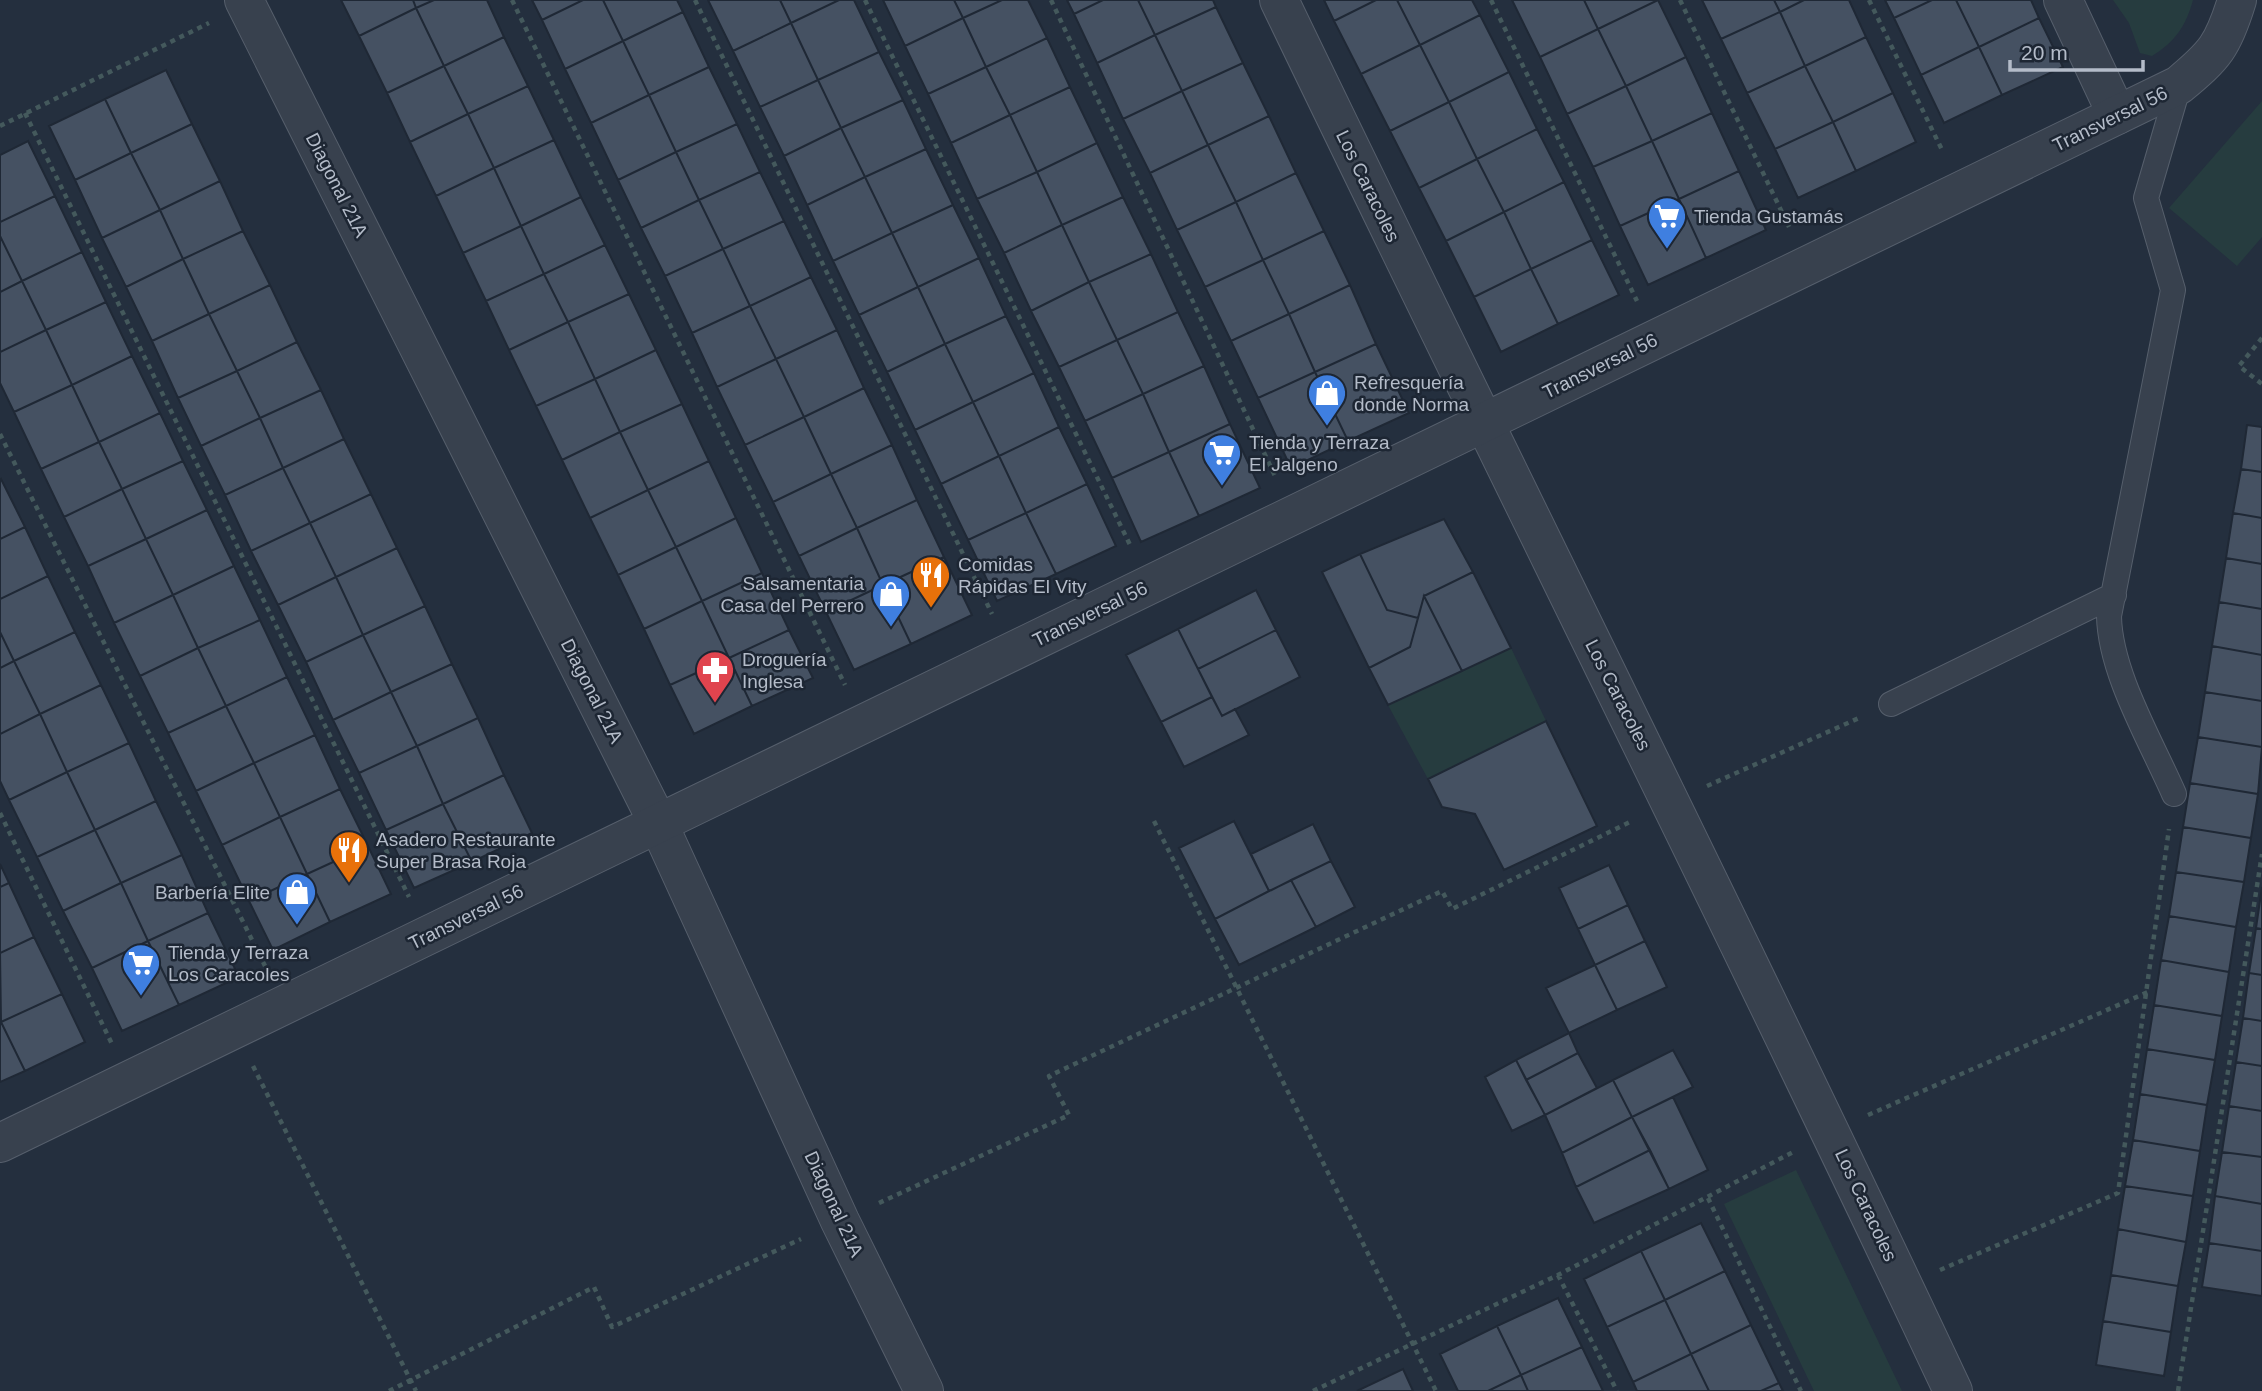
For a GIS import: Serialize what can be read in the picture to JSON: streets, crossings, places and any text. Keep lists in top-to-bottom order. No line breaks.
{"streets":{"street":["Transversal 56","Diagonal 21A","Los Caracoles"]},"crossings":[["Transversal 56","Diagonal 21A"],["Transversal 56","Los Caracoles"]],"places":{"supermarket":["Tienda Gustamás","Tienda y Terraza El Jalgeno","Tienda y Terraza Los Caracoles"],"shop":["Refresquería donde Norma","Salsamentaria Casa del Perrero","Barbería Elite"],"restaurant":["Comidas Rápidas El Vity","Asadero Restaurante Super Brasa Roja"],"pharmacy":["Droguería Inglesa"]},"scale_bar":"20 m"}
